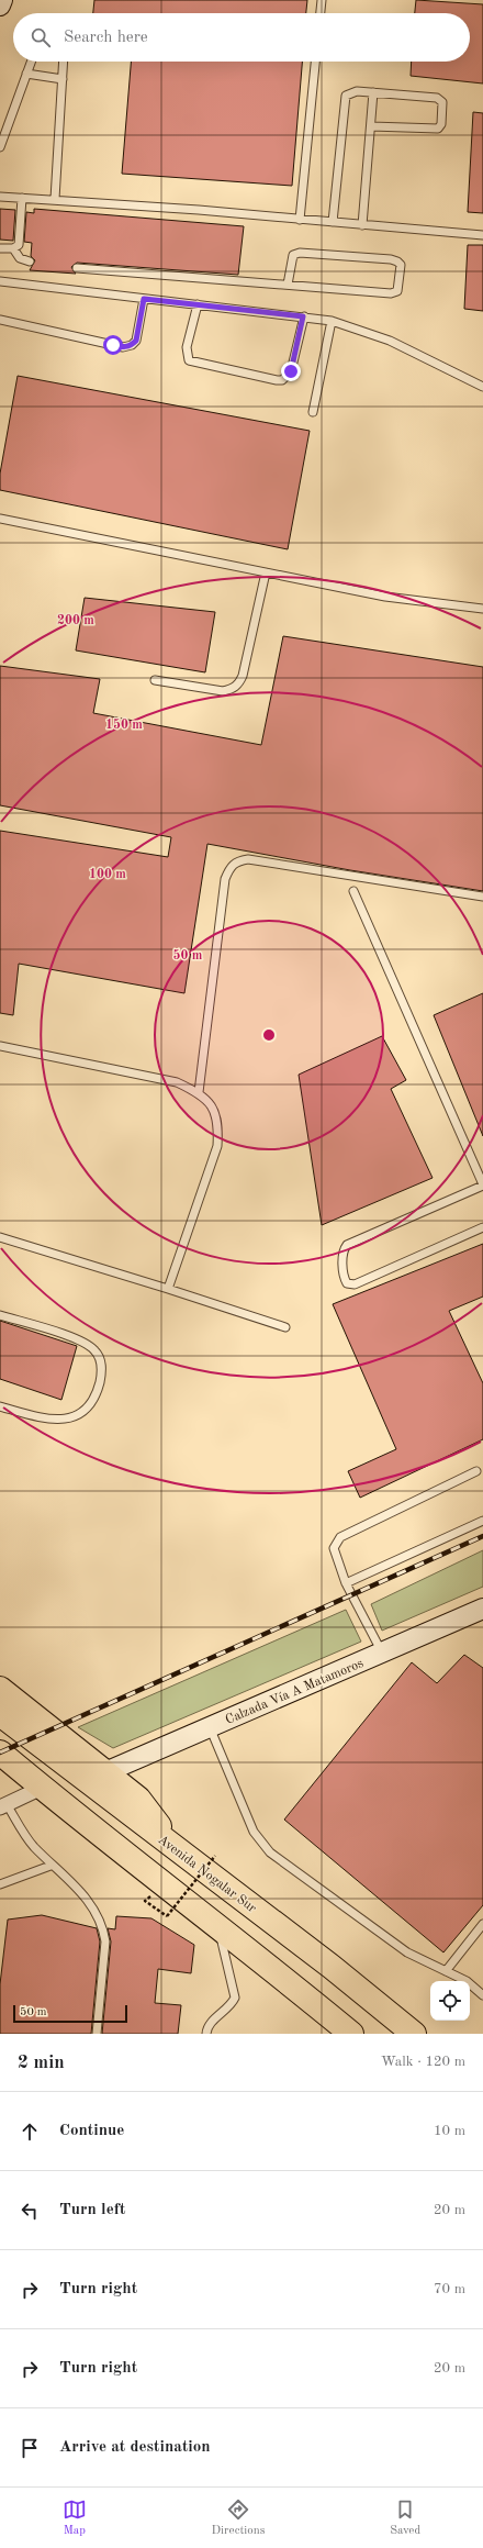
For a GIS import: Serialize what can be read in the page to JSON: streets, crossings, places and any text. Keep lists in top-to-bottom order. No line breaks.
{"streets":{"highway":["Avenida Nogalar Sur"],"street":["Calzada Vía A Matamoros"]},"scale_bar":"50 m","page":{"search":"Search here","scale":"50 m","heading":["2 min","Walk · 120 m"],"list":[["Continue","10 m"],["Turn left","20 m"],["Turn right","70 m"],["Turn right","20 m"],"Arrive at destination"],"nav":["Map","Directions","Saved"]},"rings":["200 m","150 m","100 m","50 m"]}
